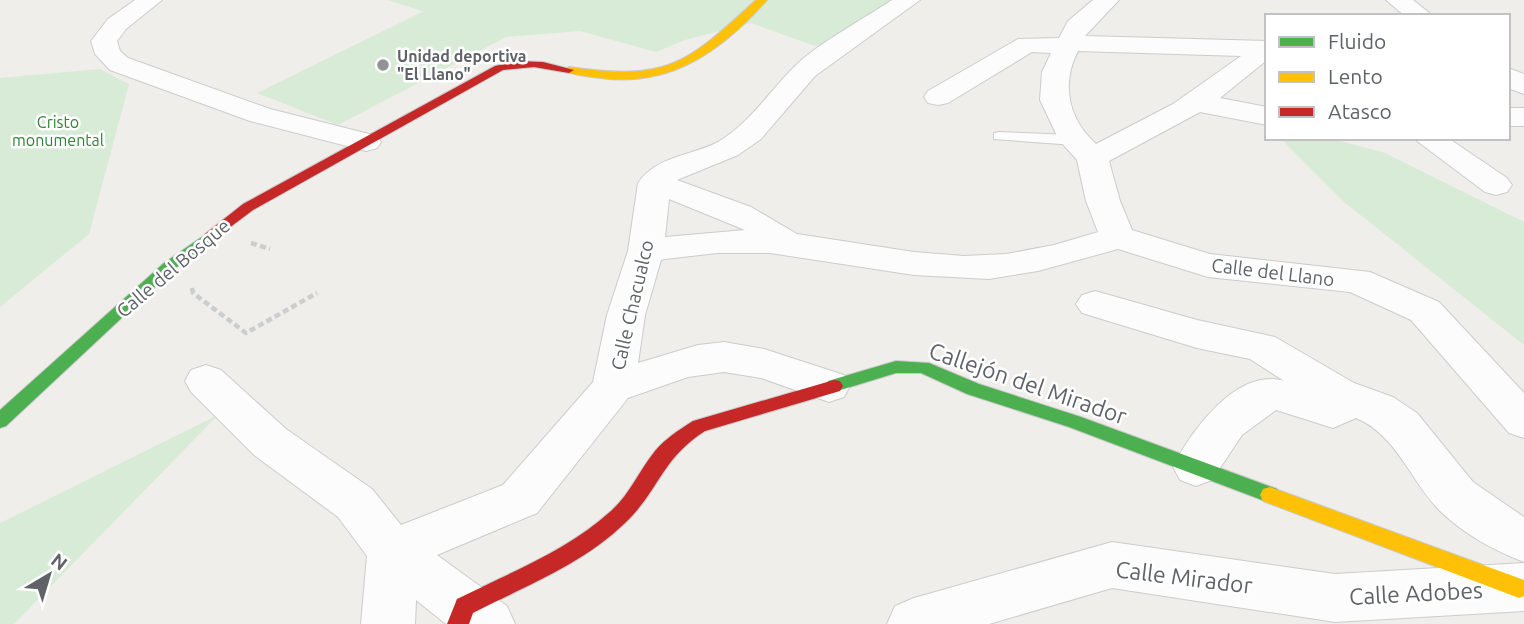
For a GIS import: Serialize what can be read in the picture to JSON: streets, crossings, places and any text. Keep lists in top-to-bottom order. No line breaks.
{"streets":{"street":["Calle del Bosque","Calle del Llano","Calle Chacualco","Callejón del Mirador","Calle Mirador","Calle Adobes"]},"crossings":[["Callejón del Mirador","Calle Adobes"],["Calle Mirador","Calle Adobes"]],"parks":["Cristo monumental"],"places":["Unidad deportiva \"El Llano\""],"legend":["Fluido","Lento","Atasco"],"north":"top right"}
